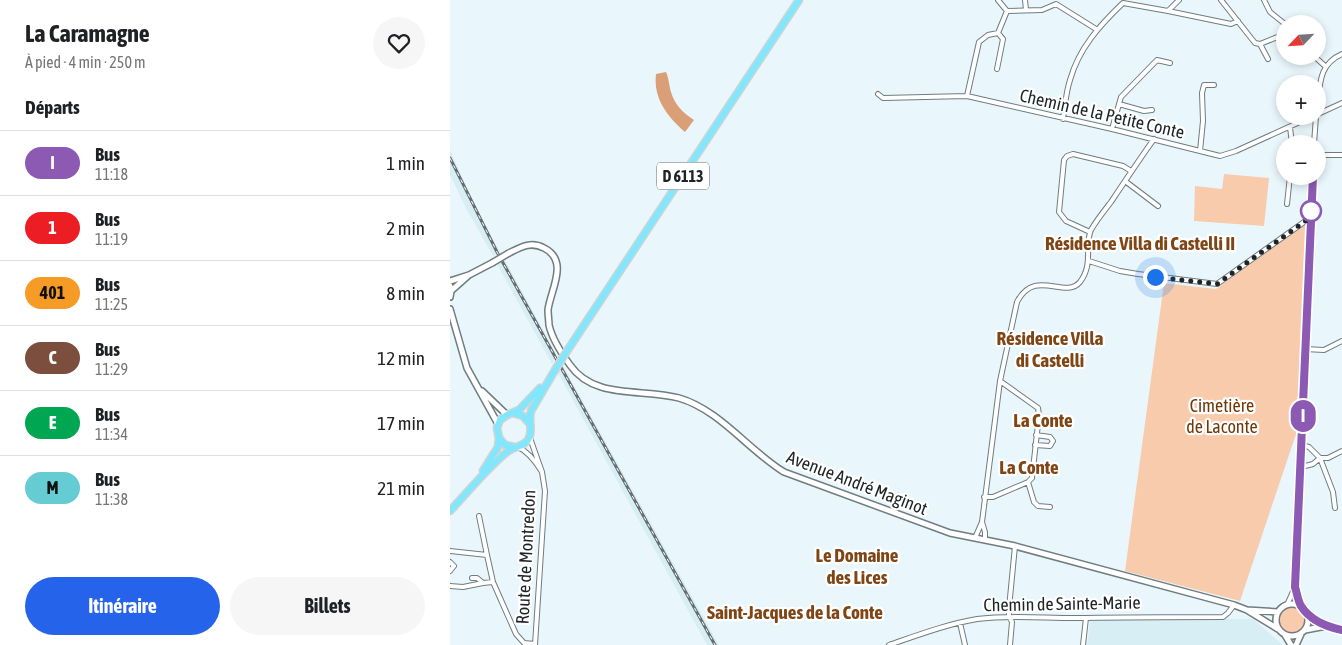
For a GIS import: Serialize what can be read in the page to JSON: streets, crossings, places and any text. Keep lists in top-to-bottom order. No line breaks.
{"streets":{"main road":["D 6113"],"street":["Chemin de la Petite Conte","Avenue André Maginot","Route de Montredon","Chemin de Sainte-Marie"]},"crossings":[["D 6113","Route de Montredon"],["Avenue André Maginot","Chemin de Sainte-Marie"]],"districts":["Résidence Villa di Castelli II","Résidence Villa di Castelli","La Conte","La Conte","Le Domaine des Lices","Saint-Jacques de la Conte"],"parks":["Cimetière de Laconte"],"lines":["bus line I"],"north":"bottom left","page":{"heading":[["La Caramagne","À pied · 4 min · 250 m"],"Départs"],"on_map":"I","map_buttons":["+","−"],"list":[{"mark":"I","name":"Bus","note":"11:18","value":"1 min"},{"mark":"1","name":"Bus","note":"11:19","value":"2 min"},{"mark":"401","name":"Bus","note":"11:25","value":"8 min"},{"mark":"C","name":"Bus","note":"11:29","value":"12 min"},{"mark":"E","name":"Bus","note":"11:34","value":"17 min"},{"mark":"M","name":"Bus","note":"11:38","value":"21 min"}],"buttons":["Itinéraire","Billets"]}}
